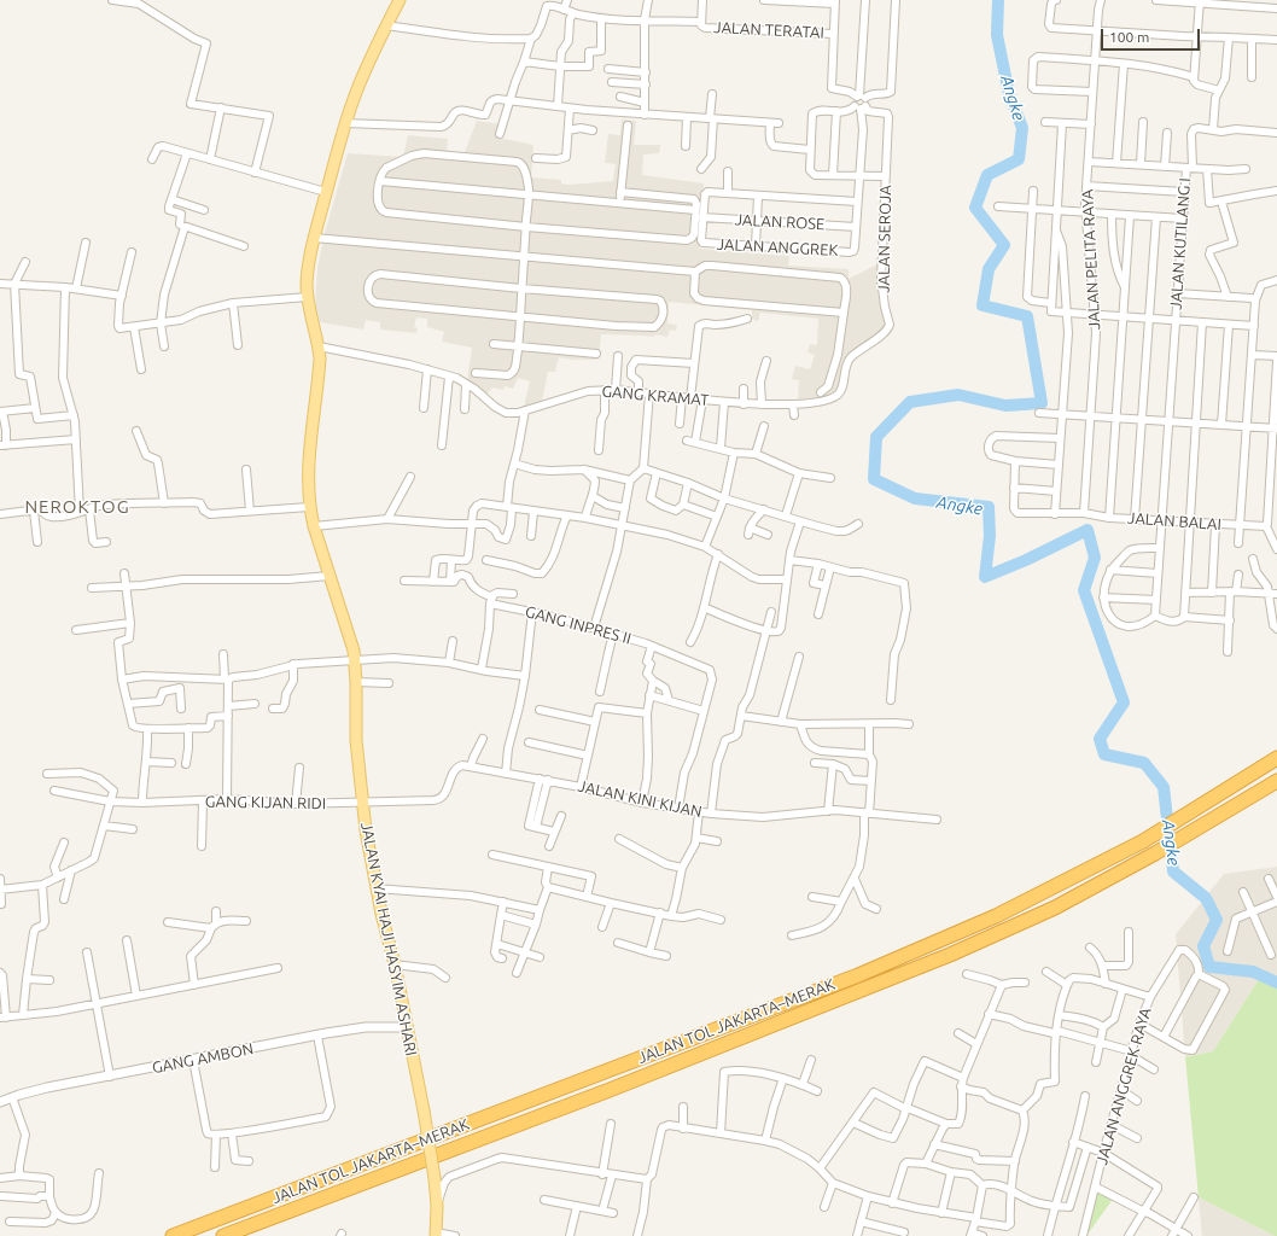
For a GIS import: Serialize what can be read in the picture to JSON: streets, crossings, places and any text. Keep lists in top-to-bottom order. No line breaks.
{"streets":{"highway":["JALAN TOL JAKARTA–MERAK"],"main road":["JALAN KYAI HAJI HASYIM ASHARI"],"street":["JALAN TERATAI","JALAN ROSE","JALAN SEROJA","JALAN KUTILANG I","JALAN ANGGREK","JALAN PELITA RAYA","GANG KRAMAT","JALAN BALAI","GANG INPRES II","JALAN KINI KIJAN","GANG KIJAN RIDI","GANG AMBON","JALAN ANGGREK RAYA"]},"crossings":[["JALAN ROSE","JALAN ANGGREK"],["JALAN SEROJA","GANG KRAMAT"],["JALAN KUTILANG I","JALAN BALAI"],["JALAN PELITA RAYA","JALAN BALAI"],["GANG KRAMAT","JALAN KYAI HAJI HASYIM ASHARI"],["GANG INPRES II","JALAN KINI KIJAN"],["GANG KIJAN RIDI","JALAN KYAI HAJI HASYIM ASHARI"],["JALAN KYAI HAJI HASYIM ASHARI","GANG AMBON"]],"districts":["NEROKTOG"],"water":["Angke"],"scale_bar":"100 m"}
